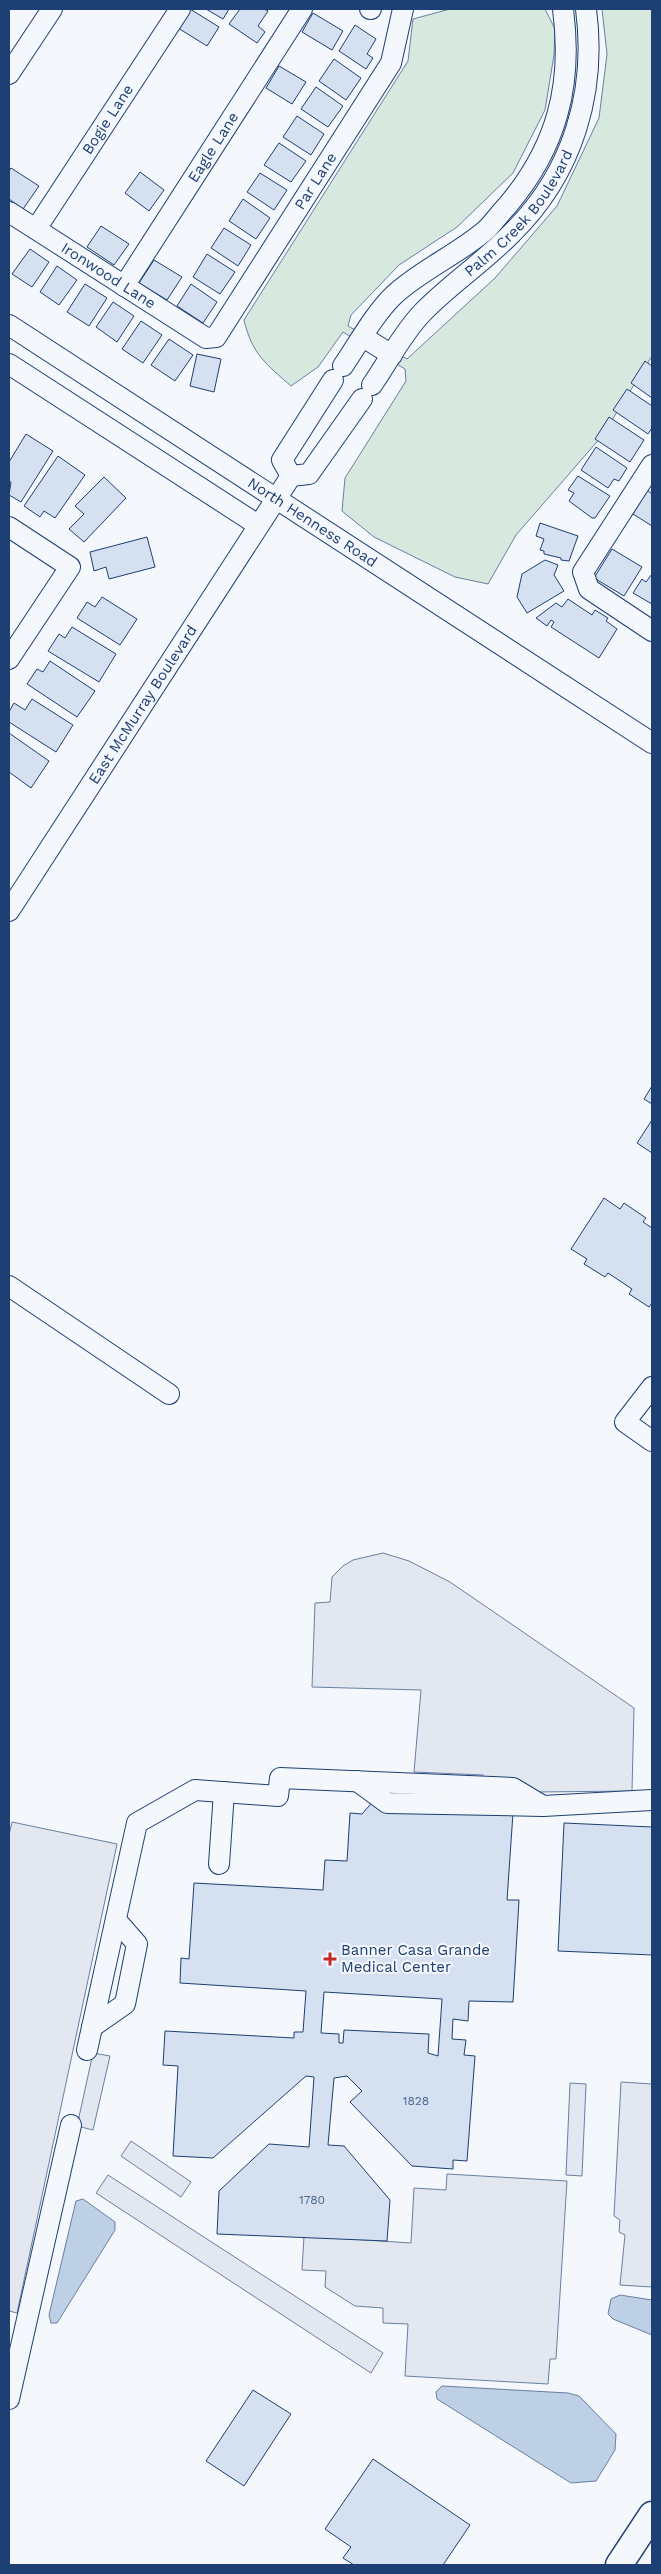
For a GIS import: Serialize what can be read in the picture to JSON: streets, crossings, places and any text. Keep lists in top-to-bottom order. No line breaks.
{"streets":{"street":["Bogie Lane","Eagle Lane","Par Lane","Palm Creek Boulevard","Ironwood Lane","North Henness Road","East McMurray Boulevard"]},"crossings":[["Bogie Lane","Ironwood Lane"],["Eagle Lane","Ironwood Lane"],["Par Lane","Ironwood Lane"],["North Henness Road","East McMurray Boulevard"]],"places":{"health":["Banner Casa Grande Medical Center"]},"house_numbers":["1828","1780"]}
